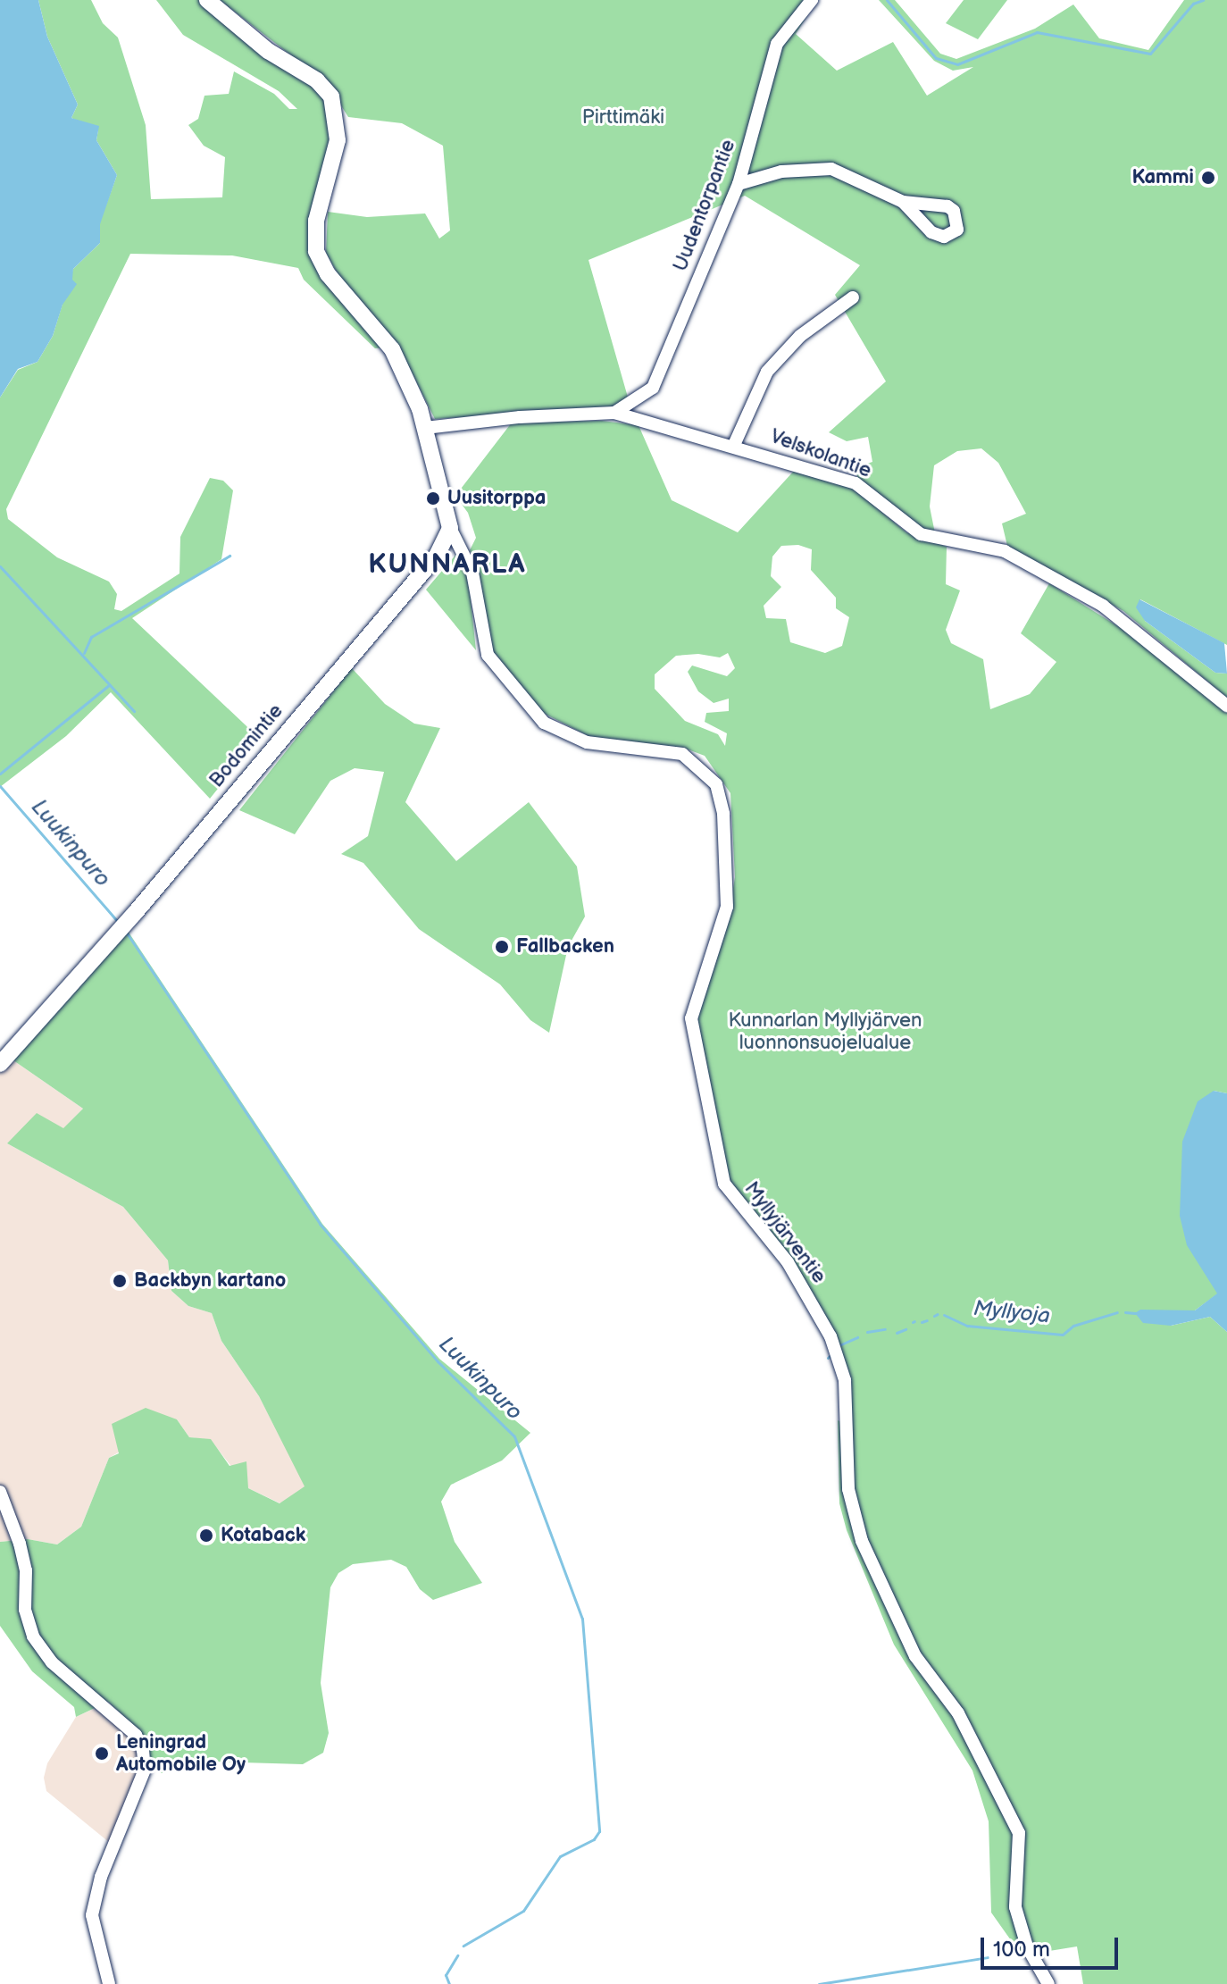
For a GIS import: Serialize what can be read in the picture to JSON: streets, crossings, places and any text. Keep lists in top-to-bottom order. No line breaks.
{"streets":{"main road":["Bodomintie"],"street":["Uudentorpantie","Velskolantie","Myllyjärventie"]},"crossings":[["Uudentorpantie","Velskolantie"],["Bodomintie","Myllyjärventie"]],"districts":["KUNNARLA"],"water":["Luukinpuro","Myllyoja"],"parks":["Pirttimäki","Kunnarlan Myllyjärven luonnonsuojelualue"],"places":["Kammi","Uusitorppa","Fallbacken","Backbyn kartano","Kotaback","Leningrad Automobile Oy"],"scale_bar":"100 m"}
